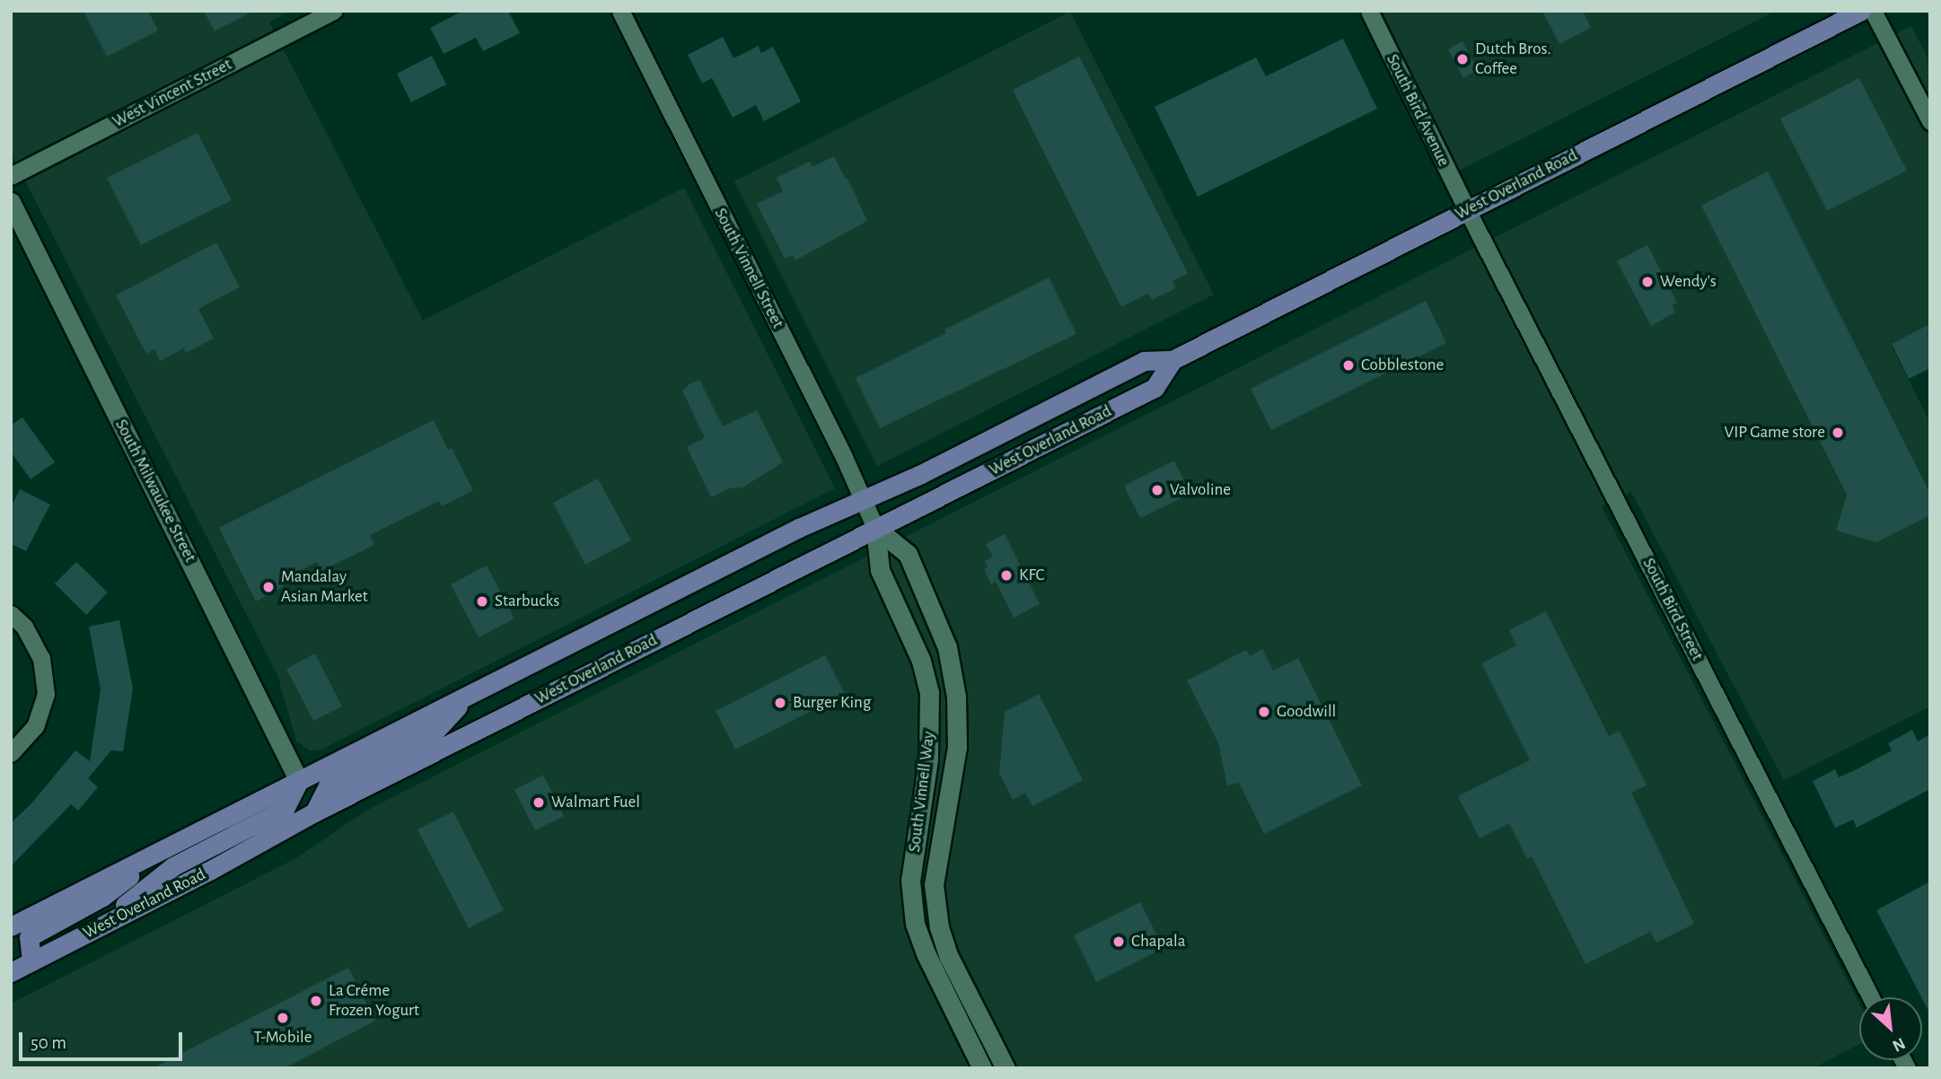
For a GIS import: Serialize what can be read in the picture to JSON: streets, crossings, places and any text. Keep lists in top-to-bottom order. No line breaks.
{"streets":{"main road":["West Overland Road"],"street":["West Vincent Street","South Bird Avenue","South Vinnell Street","South Milwaukee Street","South Bird Street","South Vinnell Way"]},"crossings":[["South Bird Avenue","West Overland Road"],["South Bird Avenue","South Bird Street"],["West Overland Road","South Vinnell Street"],["West Overland Road","South Milwaukee Street"],["West Overland Road","South Bird Street"],["West Overland Road","South Vinnell Way"],["South Vinnell Street","South Vinnell Way"]],"places":["Dutch Bros. Coffee","Wendy's","Cobblestone","VIP Game store","Valvoline","KFC","Mandalay Asian Market","Starbucks","Burger King","Goodwill","Walmart Fuel","Chapala","La Créme Frozen Yogurt","T-Mobile"],"scale_bar":"50 m","north":"bottom right"}
